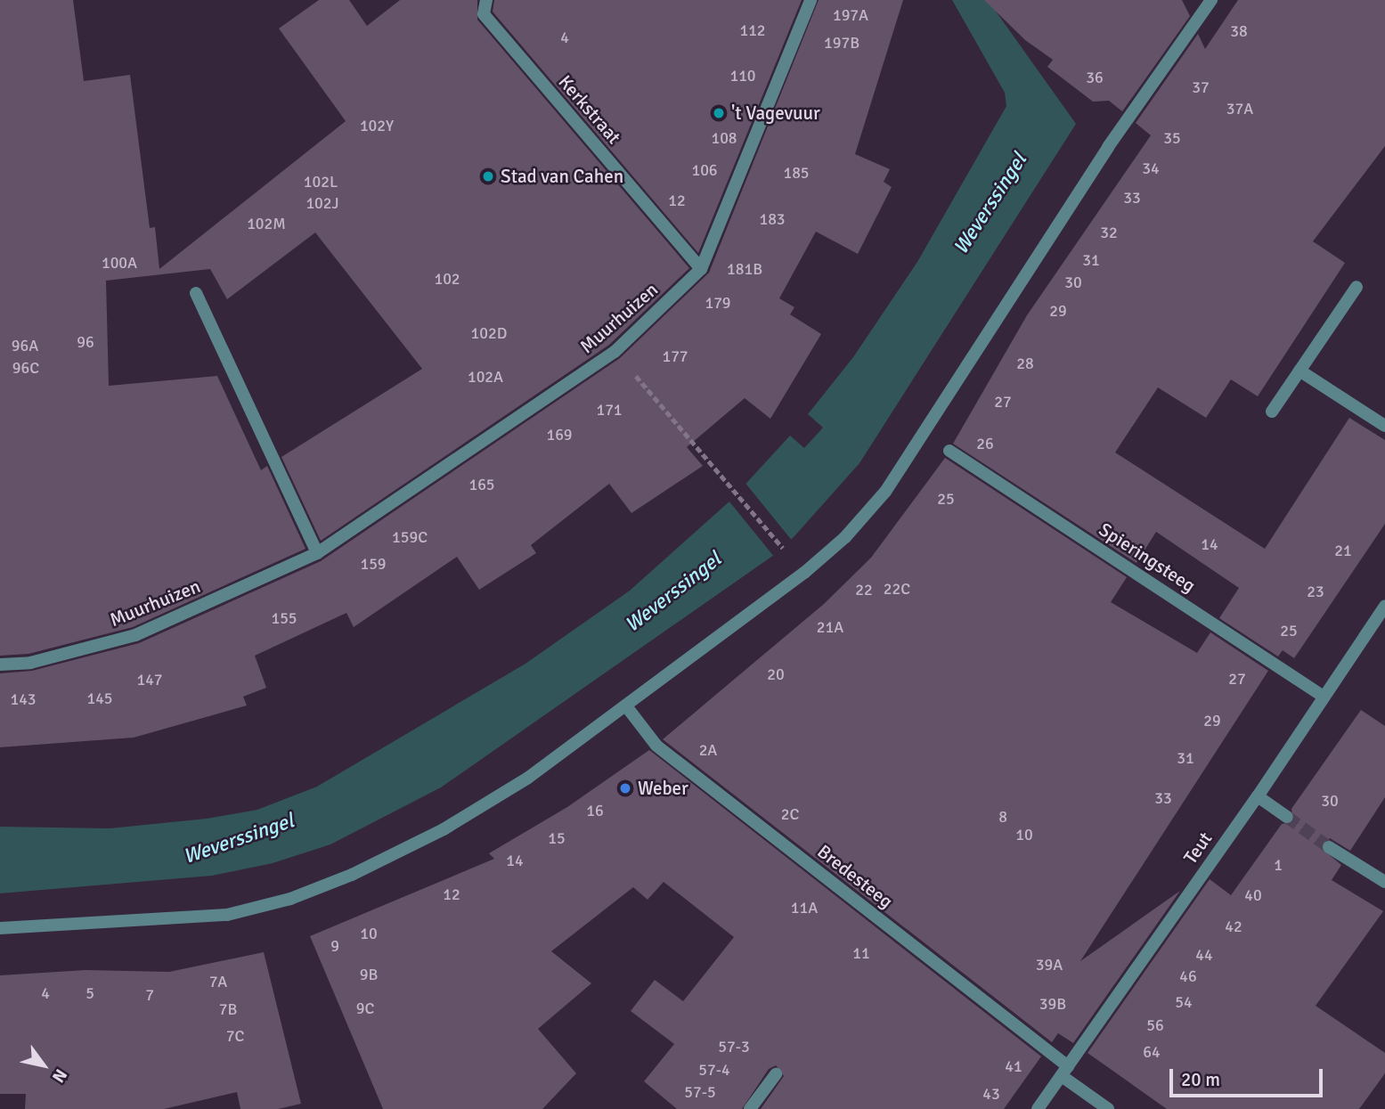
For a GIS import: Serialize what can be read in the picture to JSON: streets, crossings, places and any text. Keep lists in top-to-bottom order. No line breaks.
{"streets":{"street":["Kerkstraat","Muurhuizen","Spieringsteeg","Teut","Bredesteeg"]},"crossings":[["Kerkstraat","Muurhuizen"],["Spieringsteeg","Teut"],["Teut","Bredesteeg"]],"water":["Weverssingel"],"places":["'t Vagevuur","Stad van Cahen","Weber"],"house_numbers":["197A","112","38","4","197B","110","36","37","37A","102Y","108","35","34","106","185","102L","33","12","102J","183","102M","32","31","100A","181B","102","30","179","29","102D","96","96A","177","28","96C","102A","27","171","169","26","165","25","159C","14","21","159","22C","22","23","155","21A","25","20","27","147","145","143","29","2A","31","33","30","16","2C","8","10","15","14","1","12","40","11A","42","10","9","11","44","39A","9B","46","7A","4","5","7","54","39B","9C","7B","56","7C","57-3","64","41","57-4","57-5","43"],"scale_bar":"20 m","north":"bottom right"}
